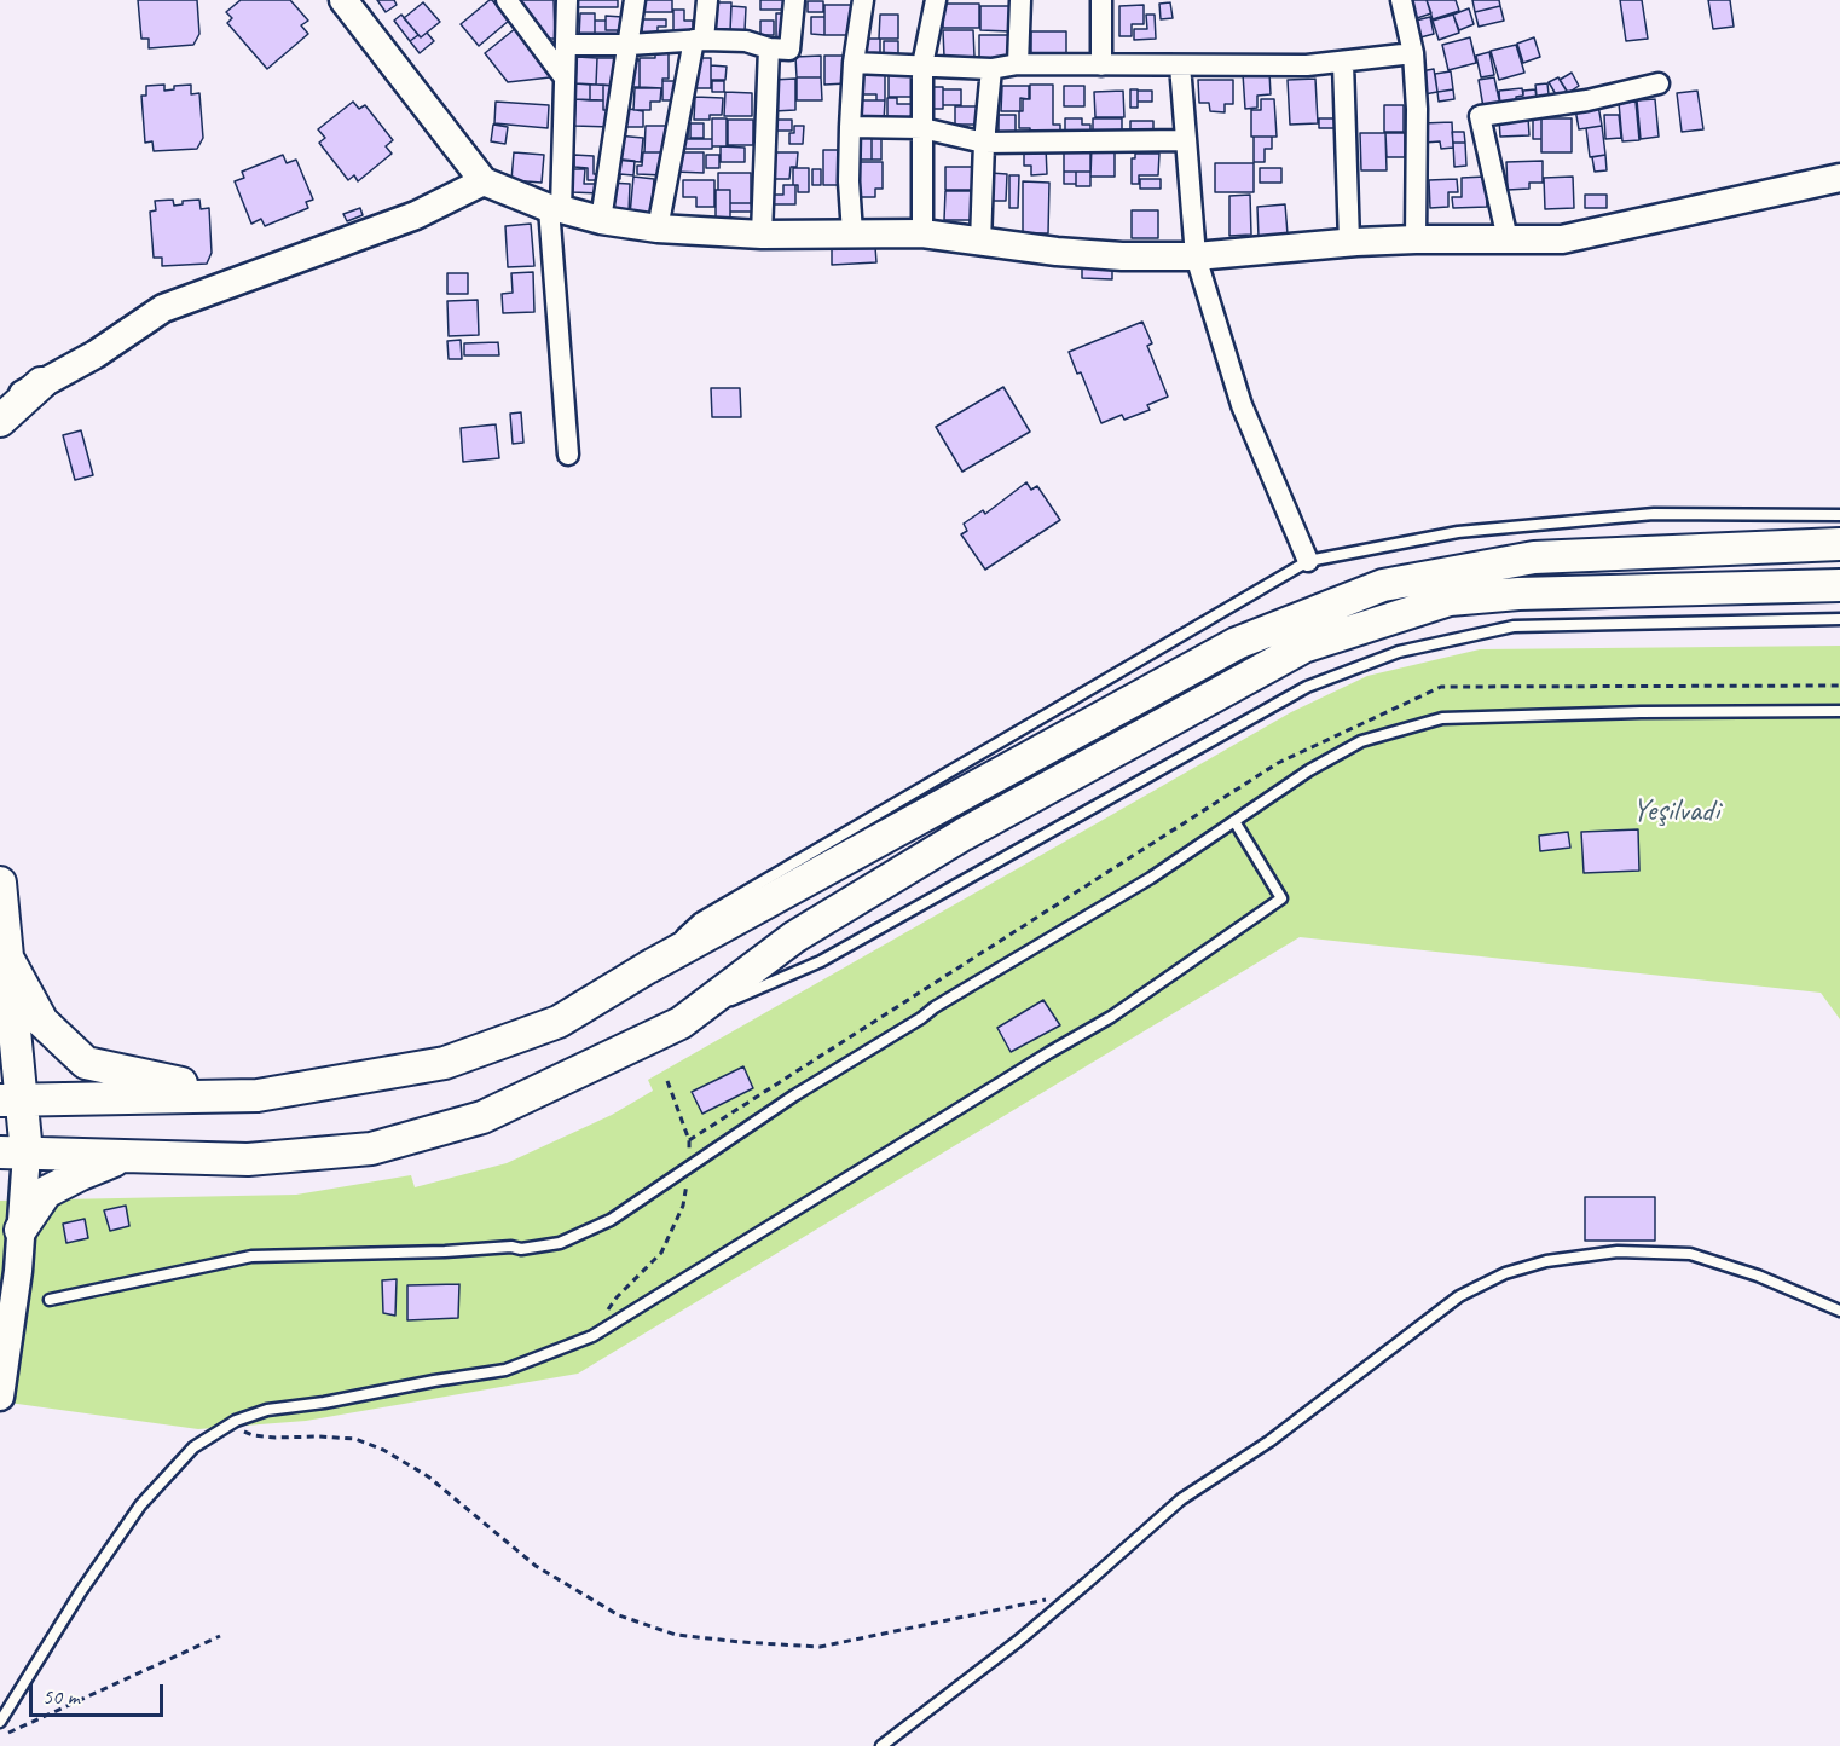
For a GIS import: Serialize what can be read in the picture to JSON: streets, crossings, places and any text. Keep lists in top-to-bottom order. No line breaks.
{"parks":["Yeşilvadi"],"scale_bar":"50 m"}
